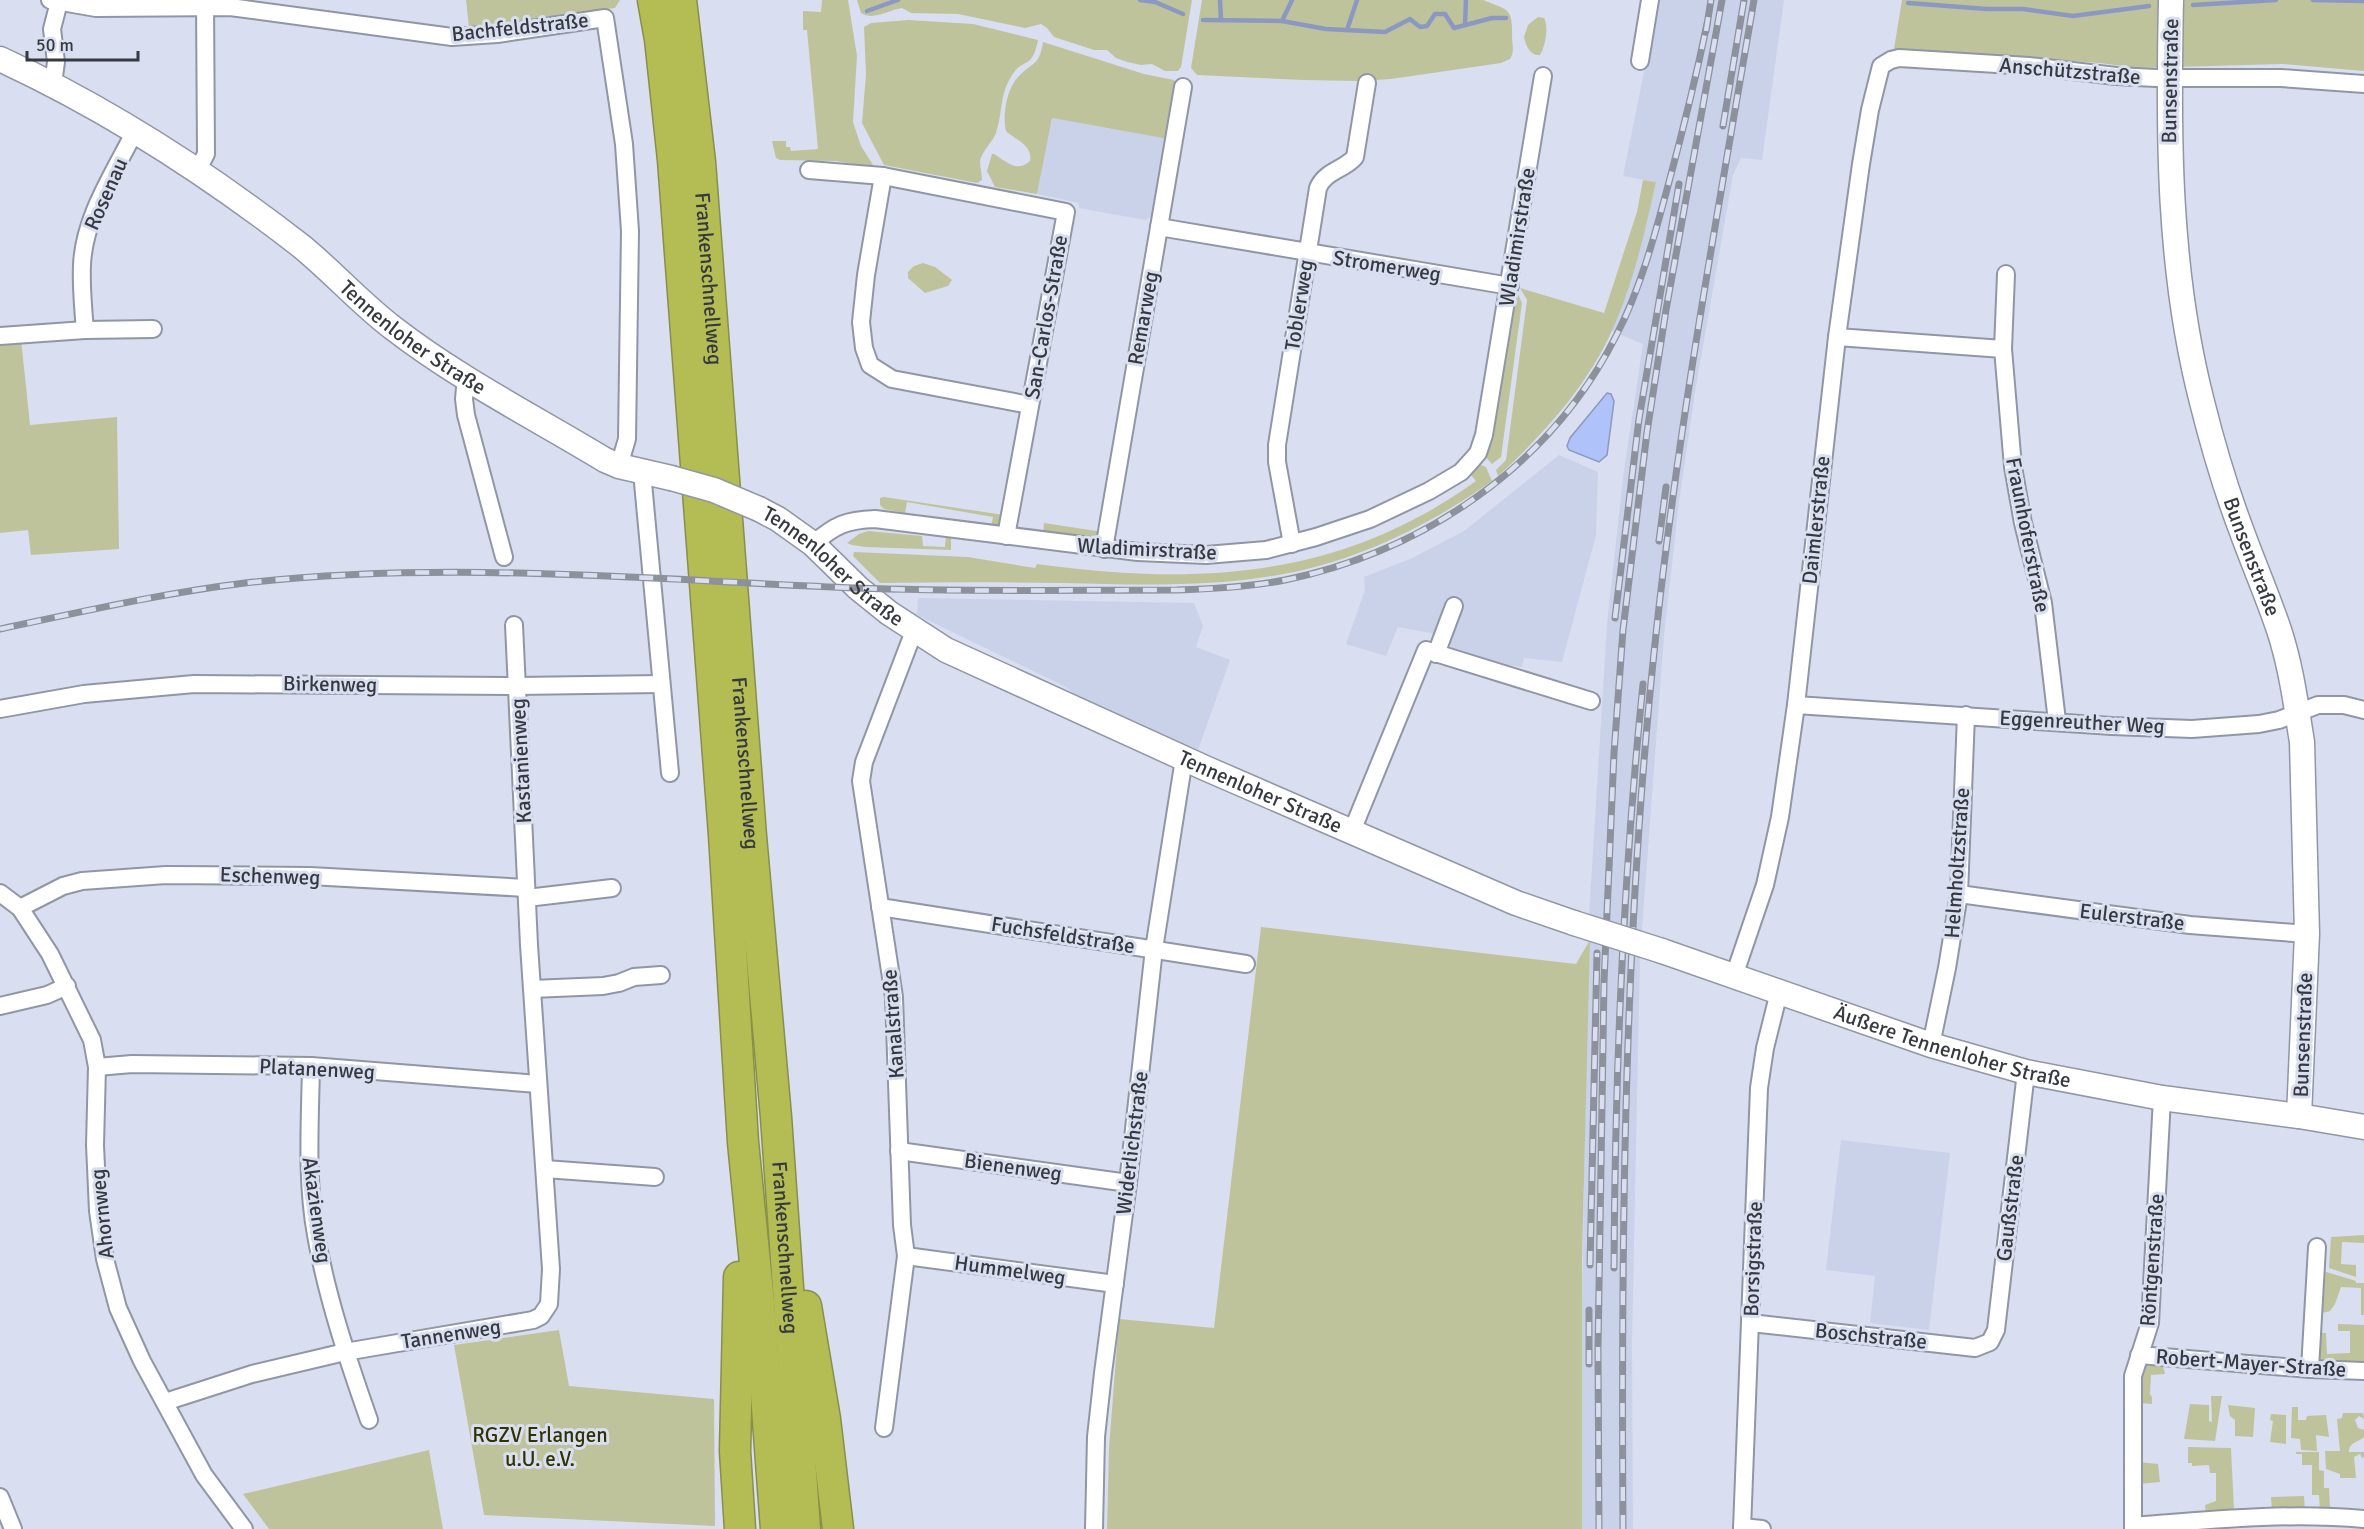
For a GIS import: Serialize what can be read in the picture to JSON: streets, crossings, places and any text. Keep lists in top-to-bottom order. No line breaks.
{"streets":{"highway":["Frankenschnellweg"],"street":["Bachfeldstraße","Anschützstraße","Bunsenstraße","Rosenau","Wladimirstraße","Stromerweg","Toblerweg","San-Carlos-Straße","Remarweg","Tennenloher Straße","Daimlerstraße","Fraunhoferstraße","Birkenweg","Eggenreuther Weg","Kastanienweg","Helmholtzstraße","Eschenweg","Eulerstraße","Fuchsfeldstraße","Kanalstraße","Äußere Tennenloher Straße","Platanenweg","Widerlichstraße","Bienenweg","Gaußstraße","Akazienweg","Ahornweg","Borsigstraße","Röntgenstraße","Hummelweg","Tannenweg","Boschstraße","Robert-Mayer-Straße"]},"crossings":[["Bachfeldstraße","Tennenloher Straße"],["Anschützstraße","Bunsenstraße"],["Anschützstraße","Daimlerstraße"],["Bunsenstraße","Eggenreuther Weg"],["Bunsenstraße","Eulerstraße"],["Bunsenstraße","Äußere Tennenloher Straße"],["Rosenau","Tennenloher Straße"],["Wladimirstraße","Stromerweg"],["Wladimirstraße","Toblerweg"],["Wladimirstraße","San-Carlos-Straße"],["Wladimirstraße","Remarweg"],["Wladimirstraße","Tennenloher Straße"],["Stromerweg","Toblerweg"],["Stromerweg","Remarweg"],["Tennenloher Straße","Kanalstraße"],["Tennenloher Straße","Äußere Tennenloher Straße"],["Tennenloher Straße","Widerlichstraße"],["Daimlerstraße","Eggenreuther Weg"],["Daimlerstraße","Äußere Tennenloher Straße"],["Fraunhoferstraße","Eggenreuther Weg"],["Birkenweg","Kastanienweg"],["Eggenreuther Weg","Helmholtzstraße"],["Kastanienweg","Eschenweg"],["Kastanienweg","Platanenweg"],["Kastanienweg","Tannenweg"],["Helmholtzstraße","Eulerstraße"],["Helmholtzstraße","Äußere Tennenloher Straße"],["Eschenweg","Ahornweg"],["Fuchsfeldstraße","Kanalstraße"],["Fuchsfeldstraße","Widerlichstraße"],["Kanalstraße","Bienenweg"],["Kanalstraße","Hummelweg"],["Äußere Tennenloher Straße","Gaußstraße"],["Äußere Tennenloher Straße","Borsigstraße"],["Äußere Tennenloher Straße","Röntgenstraße"],["Platanenweg","Akazienweg"],["Platanenweg","Ahornweg"],["Widerlichstraße","Bienenweg"],["Widerlichstraße","Hummelweg"],["Gaußstraße","Boschstraße"],["Akazienweg","Tannenweg"],["Ahornweg","Tannenweg"],["Borsigstraße","Boschstraße"],["Röntgenstraße","Robert-Mayer-Straße"]],"parks":["RGZV Erlangen u.U. e.V."],"scale_bar":"50 m"}
